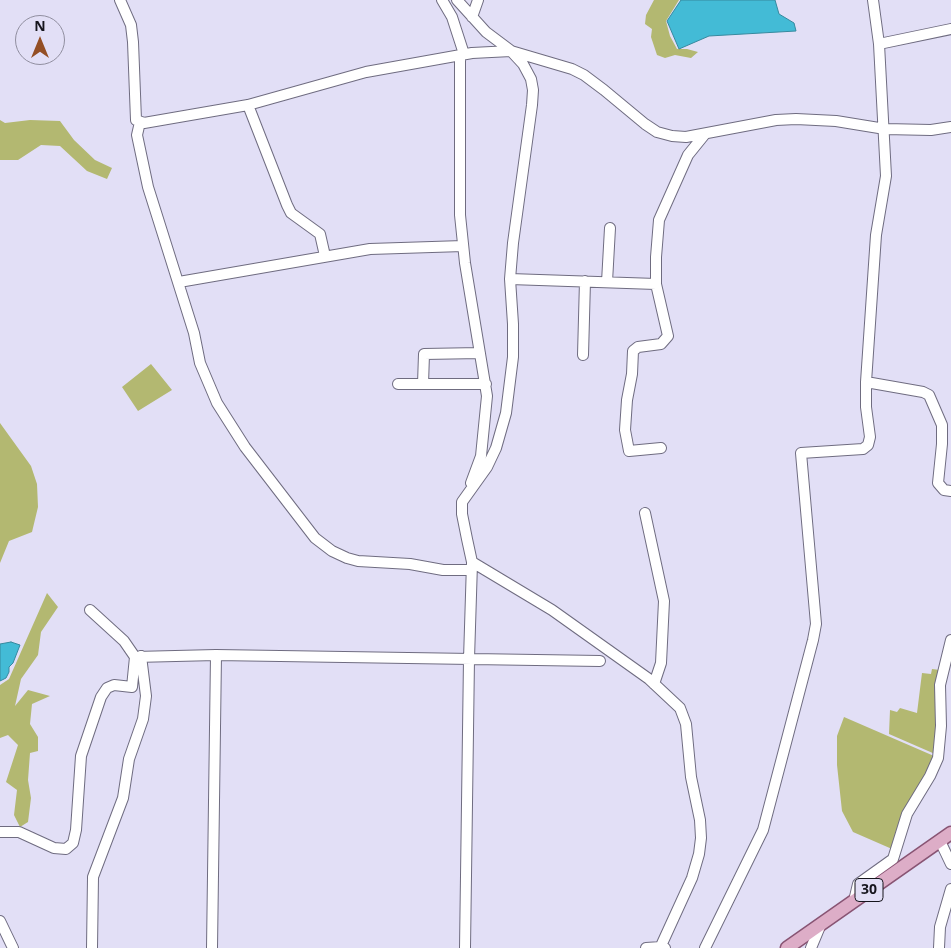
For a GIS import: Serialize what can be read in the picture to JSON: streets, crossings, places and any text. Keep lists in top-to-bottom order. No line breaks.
{"streets":{"main road":["30"]},"north":"top"}
